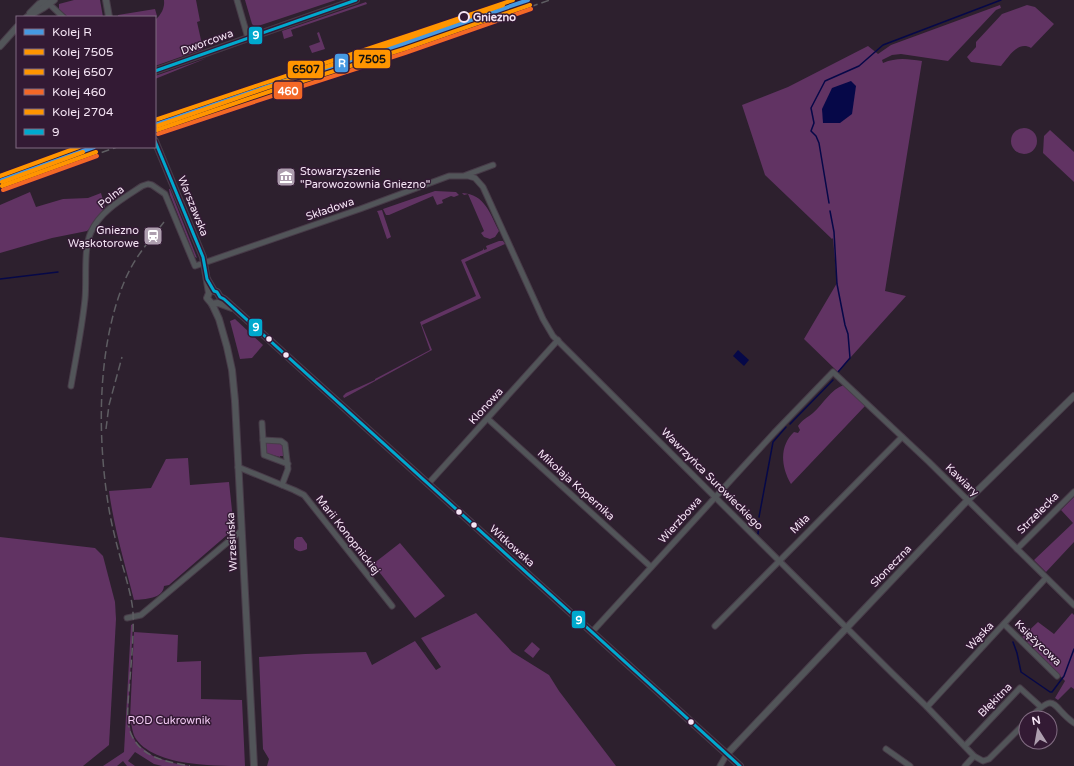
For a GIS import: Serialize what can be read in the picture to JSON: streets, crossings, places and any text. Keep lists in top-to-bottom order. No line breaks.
{"streets":{"street":["Dworcowa","Polna","Warszawska","Składowa","Klonowa","Wawrzyńca Surowieckiego","Kawiary","Mikołaja Kopernika","Strzelecka","Wierzbowa","Miła","Marii Konopnickiej","Wrzesińska","Witkowska","Słoneczna","Wąska","Księżycowa","Błękitna"]},"crossings":[["Polna","Warszawska"],["Polna","Składowa"],["Warszawska","Składowa"],["Warszawska","Wrzesińska"],["Warszawska","Witkowska"],["Składowa","Wawrzyńca Surowieckiego"],["Klonowa","Wawrzyńca Surowieckiego"],["Klonowa","Mikołaja Kopernika"],["Klonowa","Witkowska"],["Wawrzyńca Surowieckiego","Wierzbowa"],["Wawrzyńca Surowieckiego","Miła"],["Wawrzyńca Surowieckiego","Słoneczna"],["Wawrzyńca Surowieckiego","Wąska"],["Wawrzyńca Surowieckiego","Błękitna"],["Kawiary","Strzelecka"],["Kawiary","Wierzbowa"],["Kawiary","Miła"],["Kawiary","Słoneczna"],["Kawiary","Wąska"],["Mikołaja Kopernika","Wierzbowa"],["Wierzbowa","Witkowska"],["Marii Konopnickiej","Wrzesińska"],["Wrzesińska","Witkowska"],["Witkowska","Słoneczna"],["Wąska","Księżycowa"]],"parks":["ROD Cukrownik"],"places":{"other":["Gniezno"],"museum":["Stowarzyszenie \"Parowozownia Gniezno\""],"station":["Gniezno Wąskotorowe"]},"lines":["rail line R","rail line 6507","transit line 9","rail line 7505","rail line 2704","rail line 460"],"legend":["Kolej R","Kolej 7505","Kolej 6507","Kolej 460","Kolej 2704","9"],"north":"top"}
